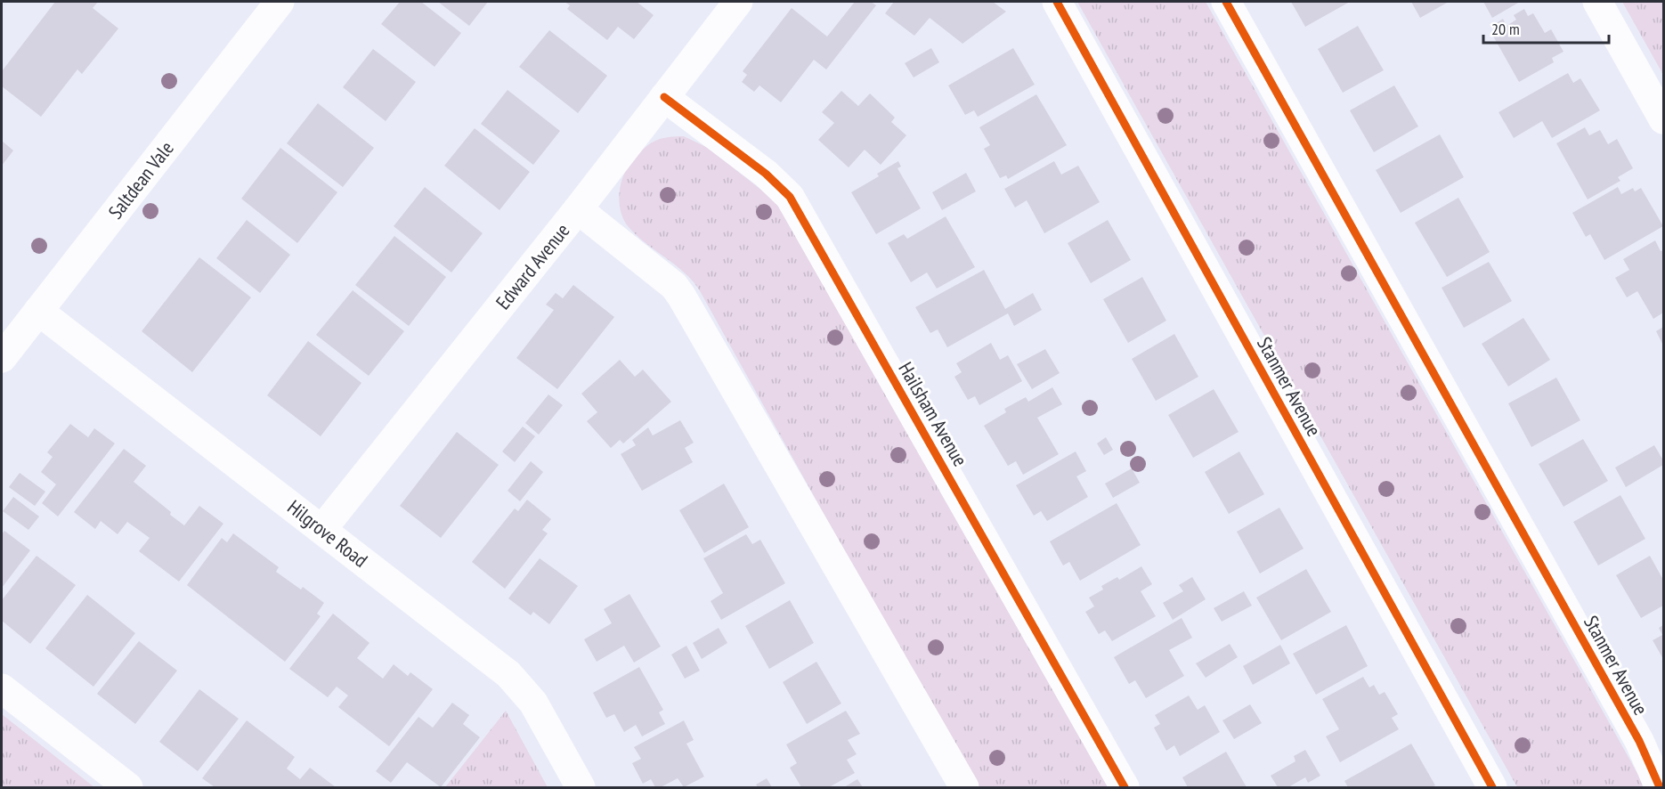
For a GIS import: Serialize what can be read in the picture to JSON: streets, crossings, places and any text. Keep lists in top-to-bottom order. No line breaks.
{"streets":{"street":["Saltdean Vale","Edward Avenue","Stanmer Avenue","Hailsham Avenue","Hilgrove Road"]},"crossings":[["Saltdean Vale","Hilgrove Road"],["Edward Avenue","Hailsham Avenue"],["Edward Avenue","Hilgrove Road"]],"scale_bar":"20 m"}
